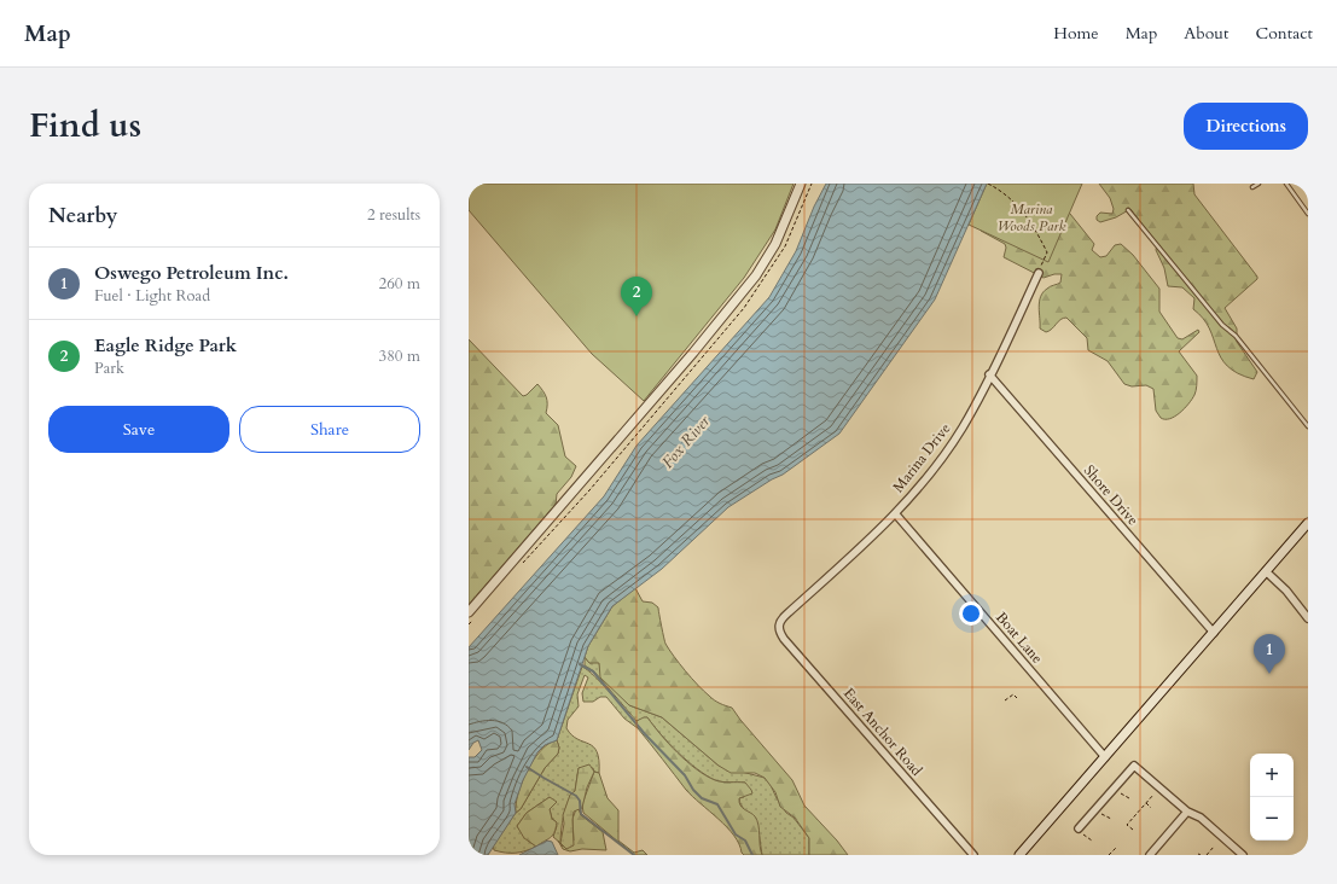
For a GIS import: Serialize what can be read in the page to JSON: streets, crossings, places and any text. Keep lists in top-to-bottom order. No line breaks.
{"streets":{"street":["Marina Drive","Shore Drive","Boat Lane","East Anchor Road"]},"crossings":[["Marina Drive","Shore Drive"],["Marina Drive","Boat Lane"],["Marina Drive","East Anchor Road"]],"water":["Fox River"],"parks":["Marina Woods Park"],"page":{"header":"Map","nav":["Home","Map","About","Contact"],"title":"Find us","buttons":["Directions",["Save","Share"]],"heading":["Nearby","2 results"],"list":[{"mark":"1","name":"Oswego Petroleum Inc.","note":"Fuel · Light Road","value":"260 m"},{"mark":"2","name":"Eagle Ridge Park","note":"Park","value":"380 m"}],"pins":["2","1"],"map_buttons":["+","−"]}}
